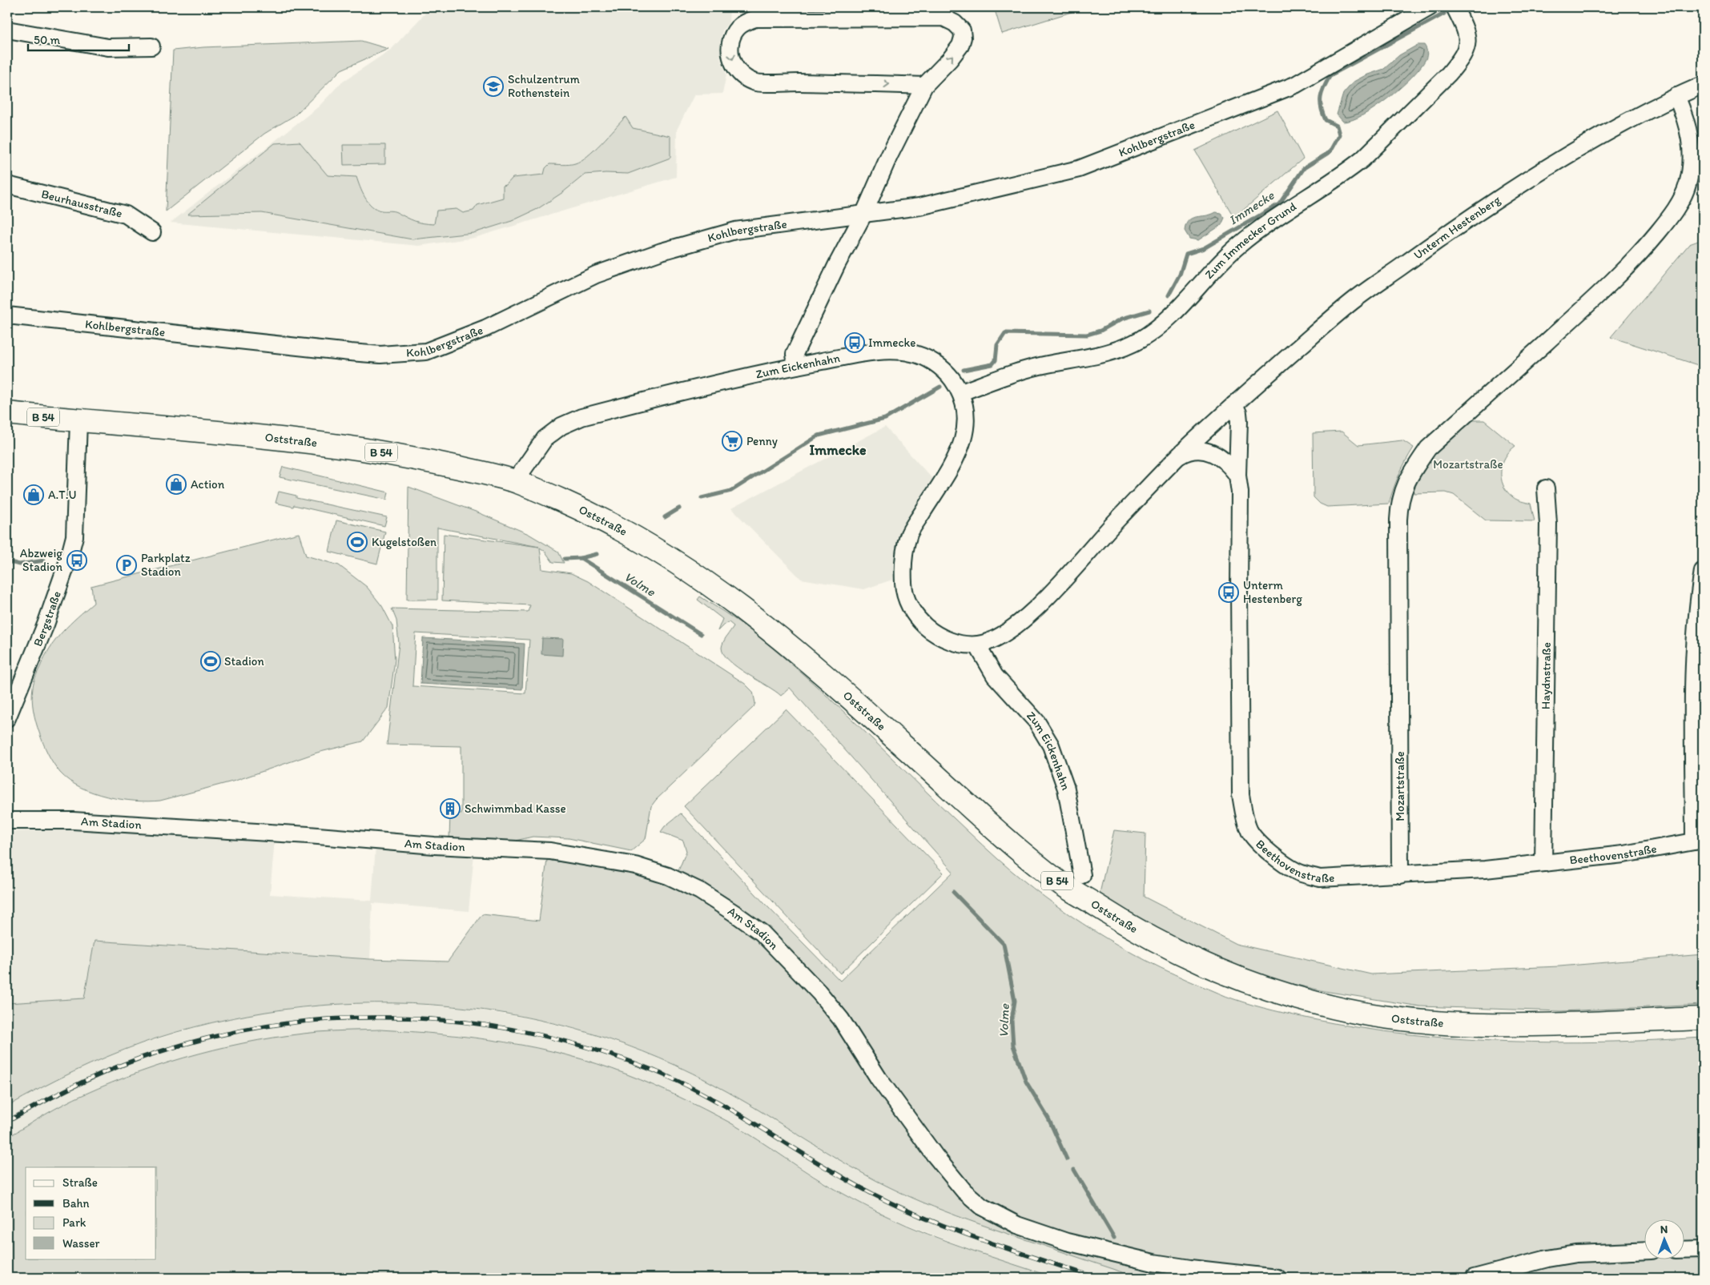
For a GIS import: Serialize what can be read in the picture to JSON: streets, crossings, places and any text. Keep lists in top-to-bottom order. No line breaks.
{"streets":{"main road":["B 54","Oststraße"],"street":["Kohlbergstraße","Beurhausstraße","Unterm Hestenberg","Zum Immecker Grund","Zum Eickenhahn","Bergstraße","Haydnstraße","Mozartstraße","Am Stadion","Beethovenstraße"]},"crossings":[["Unterm Hestenberg","Zum Eickenhahn"],["Unterm Hestenberg","Mozartstraße"],["Unterm Hestenberg","Beethovenstraße"],["Zum Immecker Grund","Zum Eickenhahn"],["Zum Eickenhahn","Oststraße"],["Oststraße","Bergstraße"],["Haydnstraße","Beethovenstraße"],["Mozartstraße","Beethovenstraße"]],"districts":["Immecke"],"water":["Immecke","Volme"],"parks":["Mozartstraße"],"places":{"school or university":["Schulzentrum Rothenstein"],"bus stop":["Immecke","Abzweig Stadion","Unterm Hestenberg"],"supermarket":["Penny"],"shop":["Action","A.T.U"],"sports":["Kugelstoßen","Stadion"],"parking":["Parkplatz Stadion"],"building":["Schwimmbad Kasse"]},"legend":["Straße","Bahn","Park","Wasser"],"scale_bar":"50 m","north":"top"}
